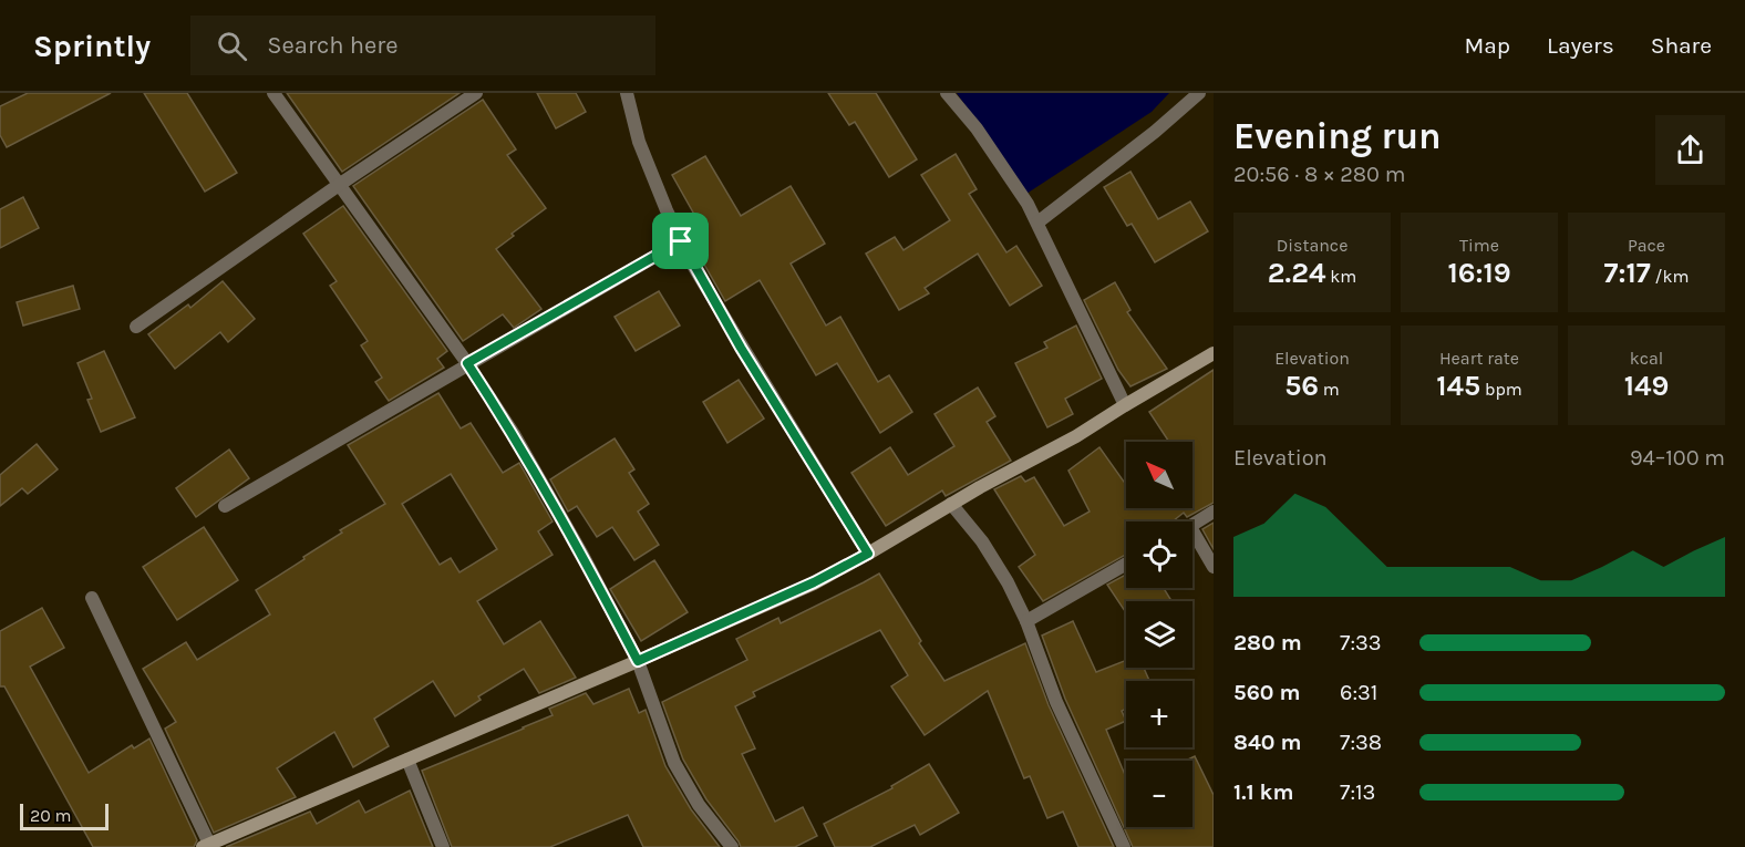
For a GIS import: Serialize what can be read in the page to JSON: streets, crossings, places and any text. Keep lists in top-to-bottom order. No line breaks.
{"scale_bar":"20 m","north":"top left","page":{"header":"Sprintly","search":"Search here","nav":["Map","Layers","Share"],"heading":["Evening run","20:56 · 8 × 280 m"],"stats":[["Distance","2.24 km"],["Time","16:19"],["Pace","7:17 /km"],["Elevation","56 m"],["Heart rate","145 bpm"],["kcal","149"]],"chart":["Elevation","94–100 m"],"map_buttons":["+","−"],"list":[{"name":"280 m","note":"7:33"},{"name":"560 m","note":"6:31"},{"name":"840 m","note":"7:38"},{"name":"1.1 km","note":"7:13"}],"scale":"20 m"}}
